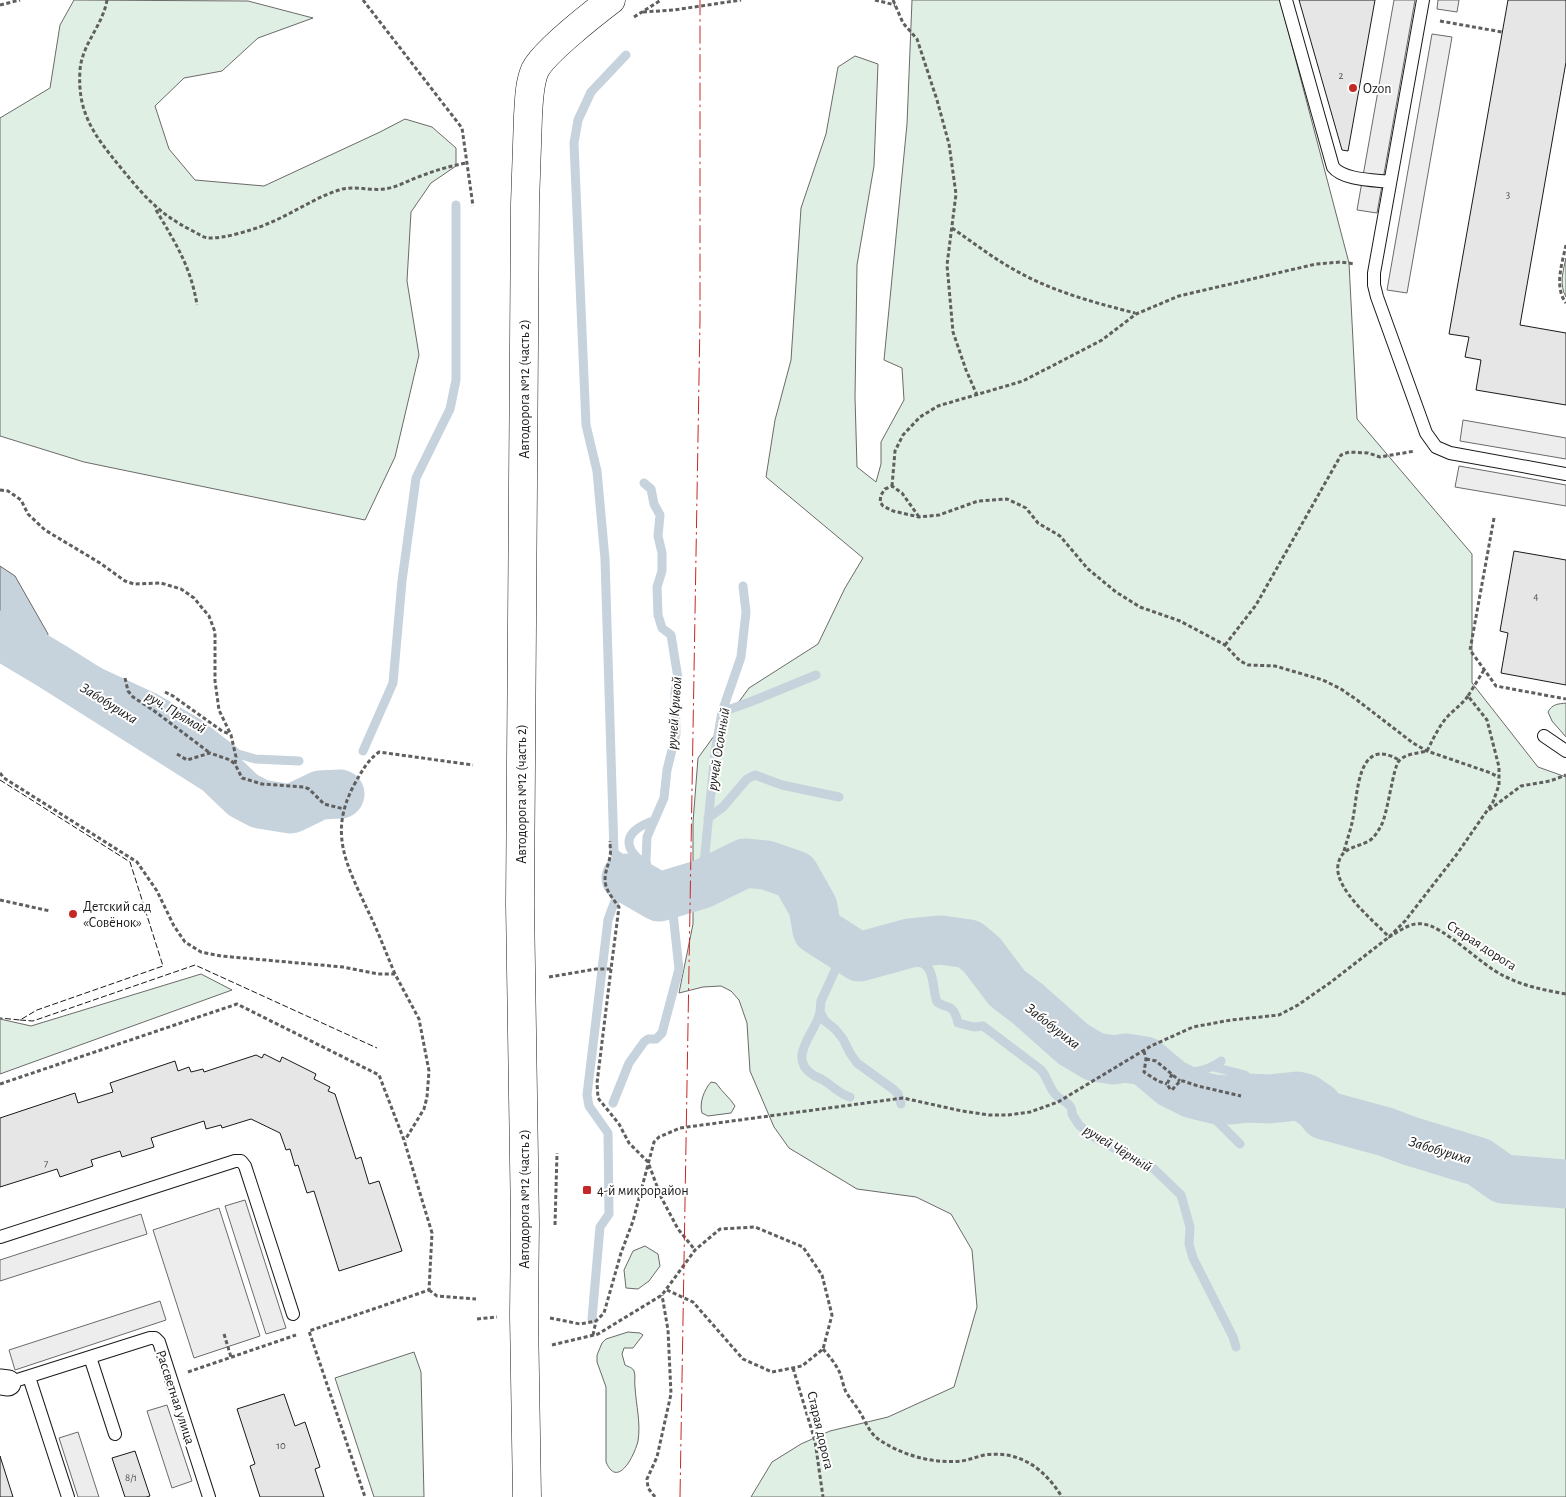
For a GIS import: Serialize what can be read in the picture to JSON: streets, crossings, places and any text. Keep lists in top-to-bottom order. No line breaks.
{"streets":{"street":["Автодорога №12 (часть 2)"],"lane":["Рассветная улица"],"path":["Старая дорога"]},"water":["Забобуриха","руч. Прямой","ручей Кривой","ручей Осочный","ручей Чёрный"],"places":{"other":["Ozon","Детский сад «Совёнок»"],"transit":["4-й микрорайон"]},"house_numbers":["2","3","4","7","10","8/1"]}
